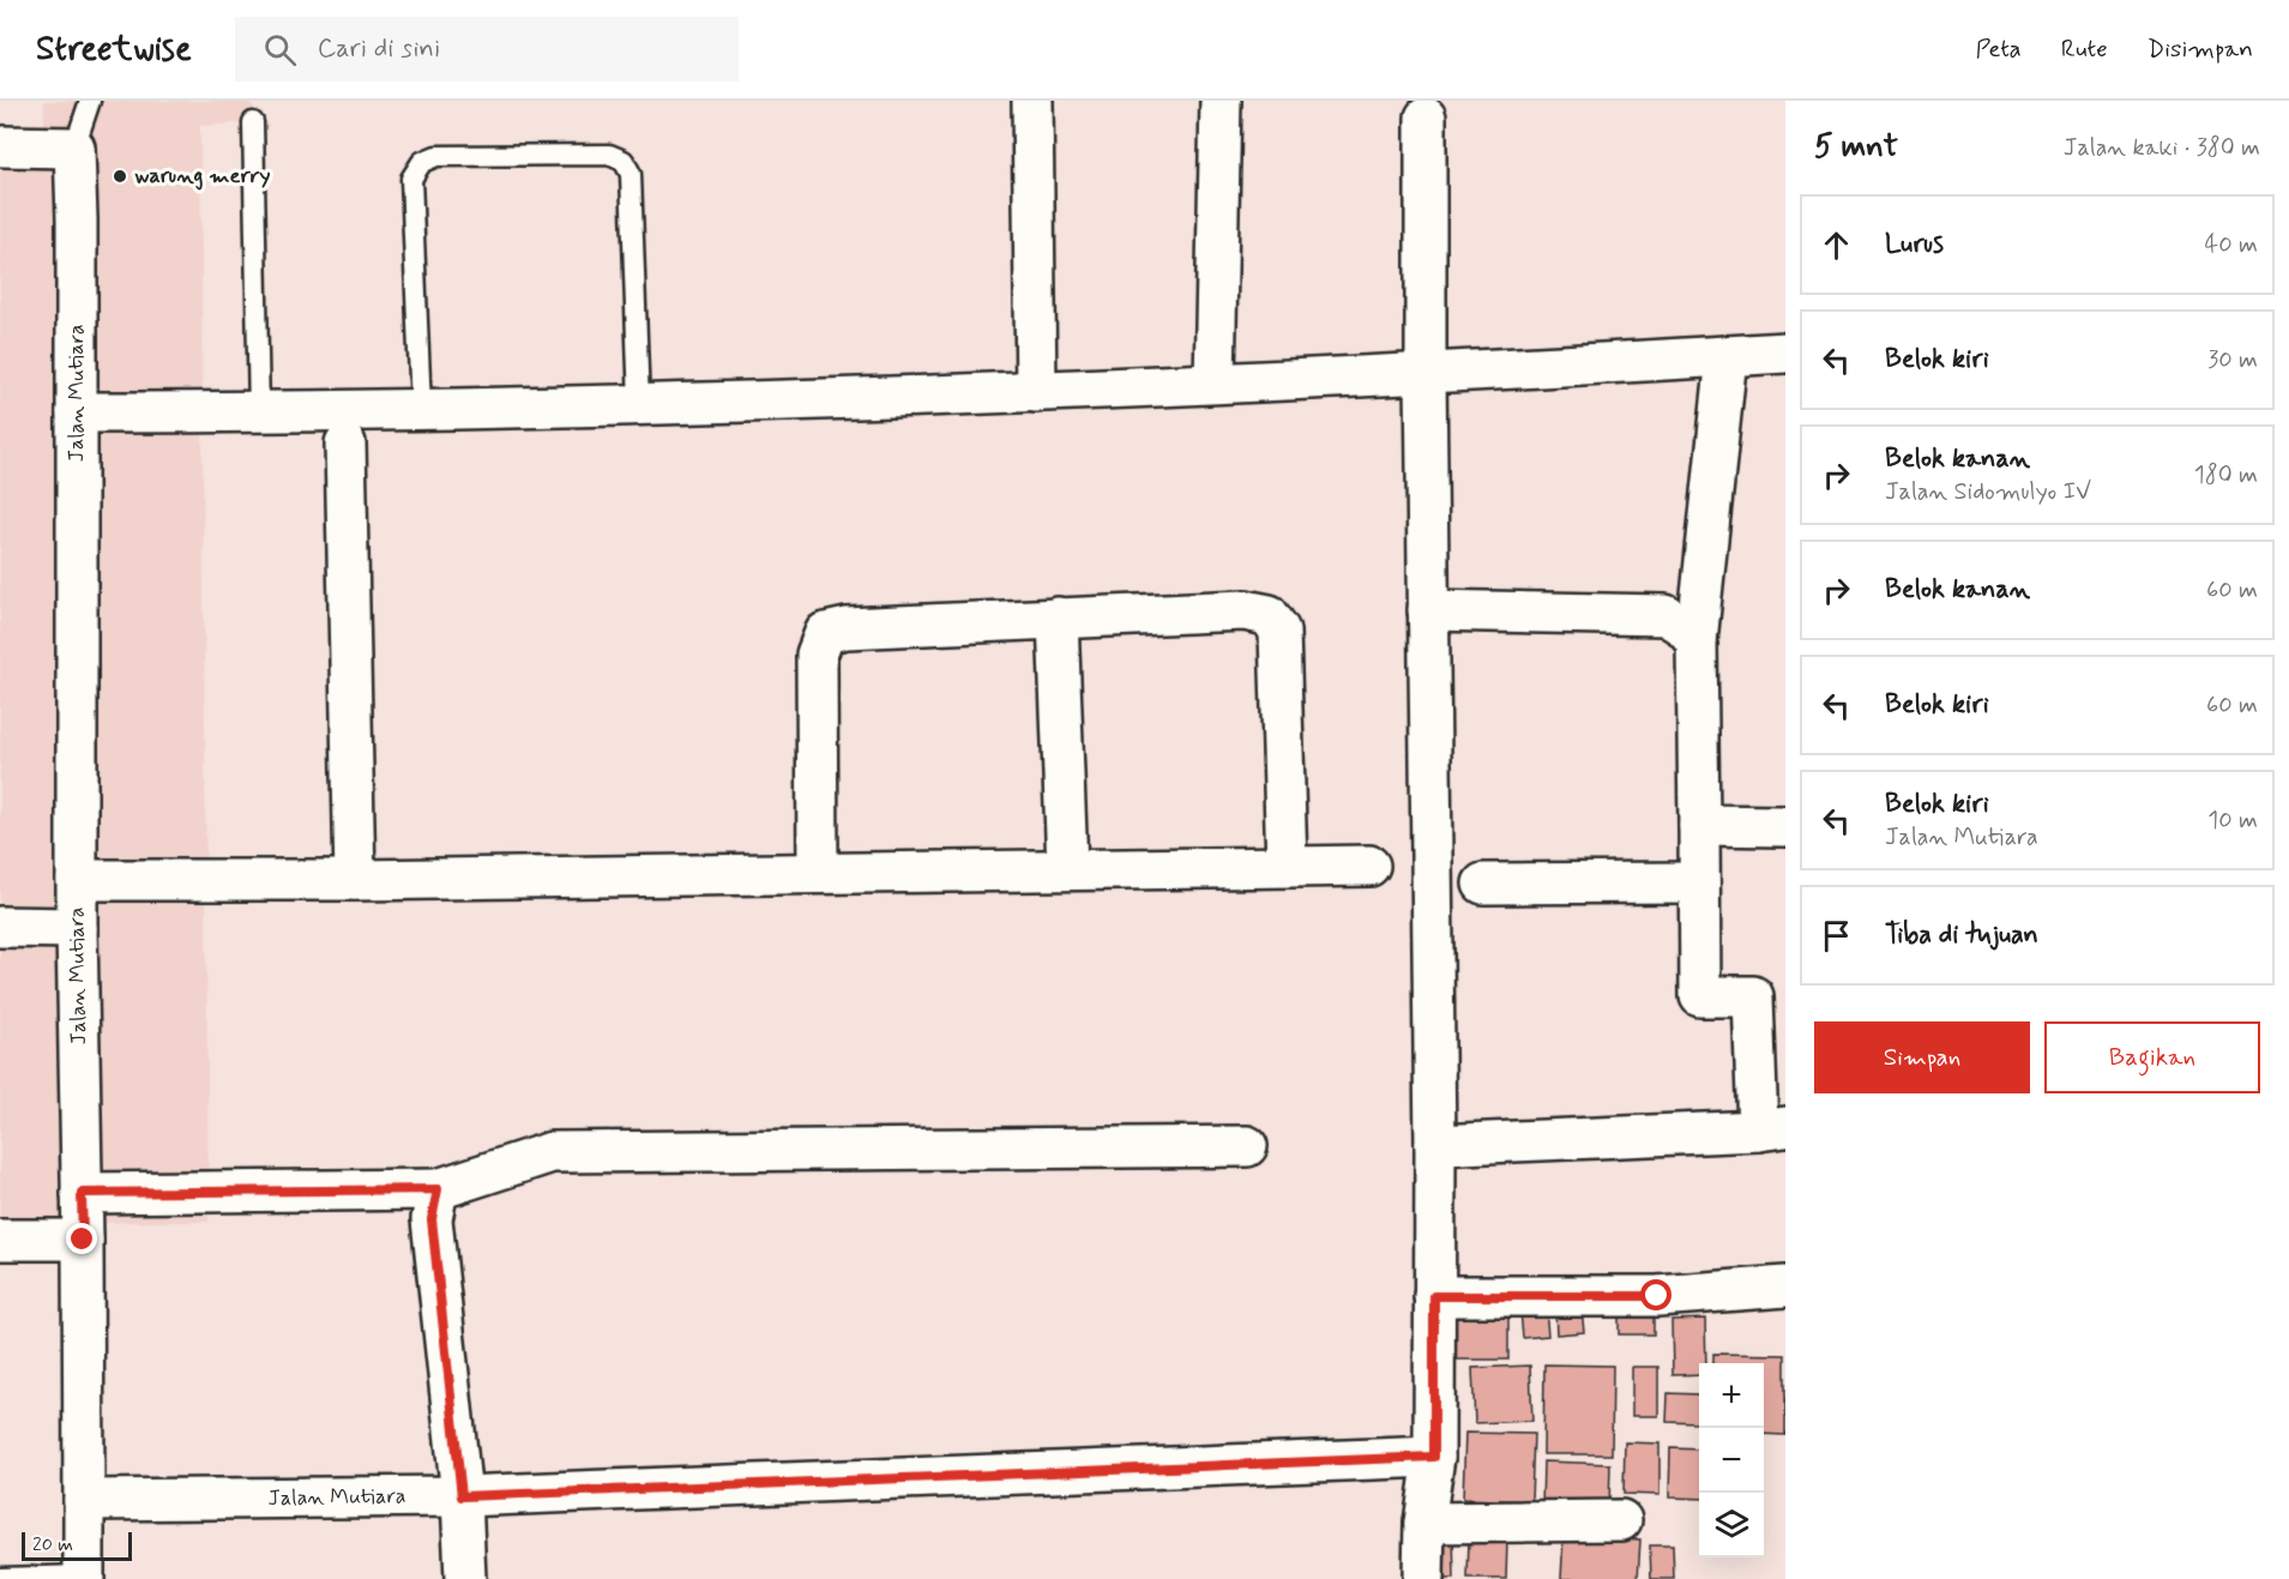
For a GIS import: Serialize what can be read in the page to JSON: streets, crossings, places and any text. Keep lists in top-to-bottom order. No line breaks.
{"streets":{"street":["Jalan Mutiara"]},"places":["warung merry"],"scale_bar":"20 m","page":{"header":"Streetwise","search":"Cari di sini","nav":["Peta","Rute","Disimpan"],"heading":["5 mnt","Jalan kaki · 380 m"],"list":[["Lurus","40 m"],["Belok kiri","30 m"],["Belok kanan","Jalan Sidomulyo IV","180 m"],["Belok kanan","60 m"],["Belok kiri","60 m"],["Belok kiri","Jalan Mutiara","10 m"],"Tiba di tujuan"],"buttons":["Simpan","Bagikan"],"map_buttons":["+","−"],"scale":"20 m"}}
